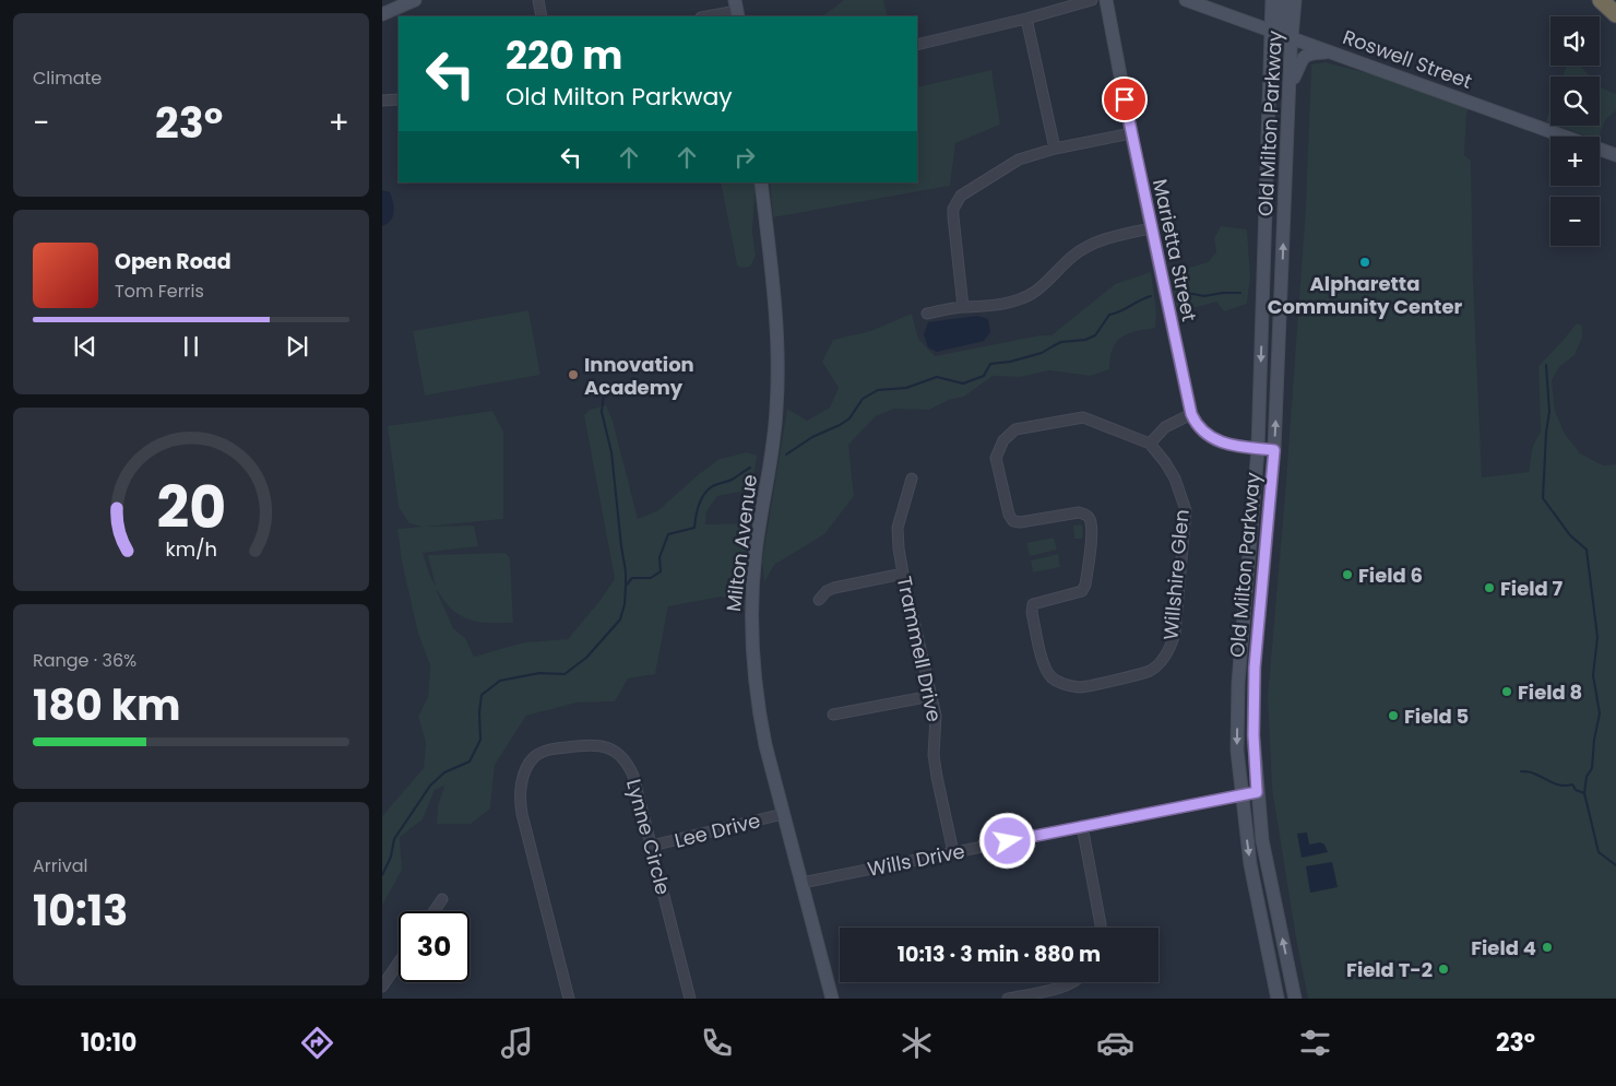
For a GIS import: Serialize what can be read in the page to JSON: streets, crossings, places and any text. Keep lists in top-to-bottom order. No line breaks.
{"streets":{"main road":["Roswell Street","Old Milton Parkway","Marietta Street","Milton Avenue"],"street":["Willshire Glen","Trammell Drive","Lee Drive","Lynne Circle","Wills Drive"]},"crossings":[["Roswell Street","Old Milton Parkway"],["Old Milton Parkway","Marietta Street"],["Old Milton Parkway","Wills Drive"],["Milton Avenue","Lee Drive"],["Milton Avenue","Wills Drive"],["Trammell Drive","Wills Drive"],["Lee Drive","Lynne Circle"]],"places":["Alpharetta Community Center","Innovation Academy","Field 6","Field 7","Field 8","Field 5","Field 4","Field T-2"],"page":{"tile":["Climate",["Range · 36%","180 km"],["Arrival","10:13"]],"map_buttons":["+","−"],"turn":["220 m","Old Milton Parkway"],"heat":["−","23°","+"],"song":["Open Road","Tom Ferris"],"limit":"30","trip":"10:13 · 3 min · 880 m","tabs":["10:10","23°"],"gauge":["20","km/h"]}}
